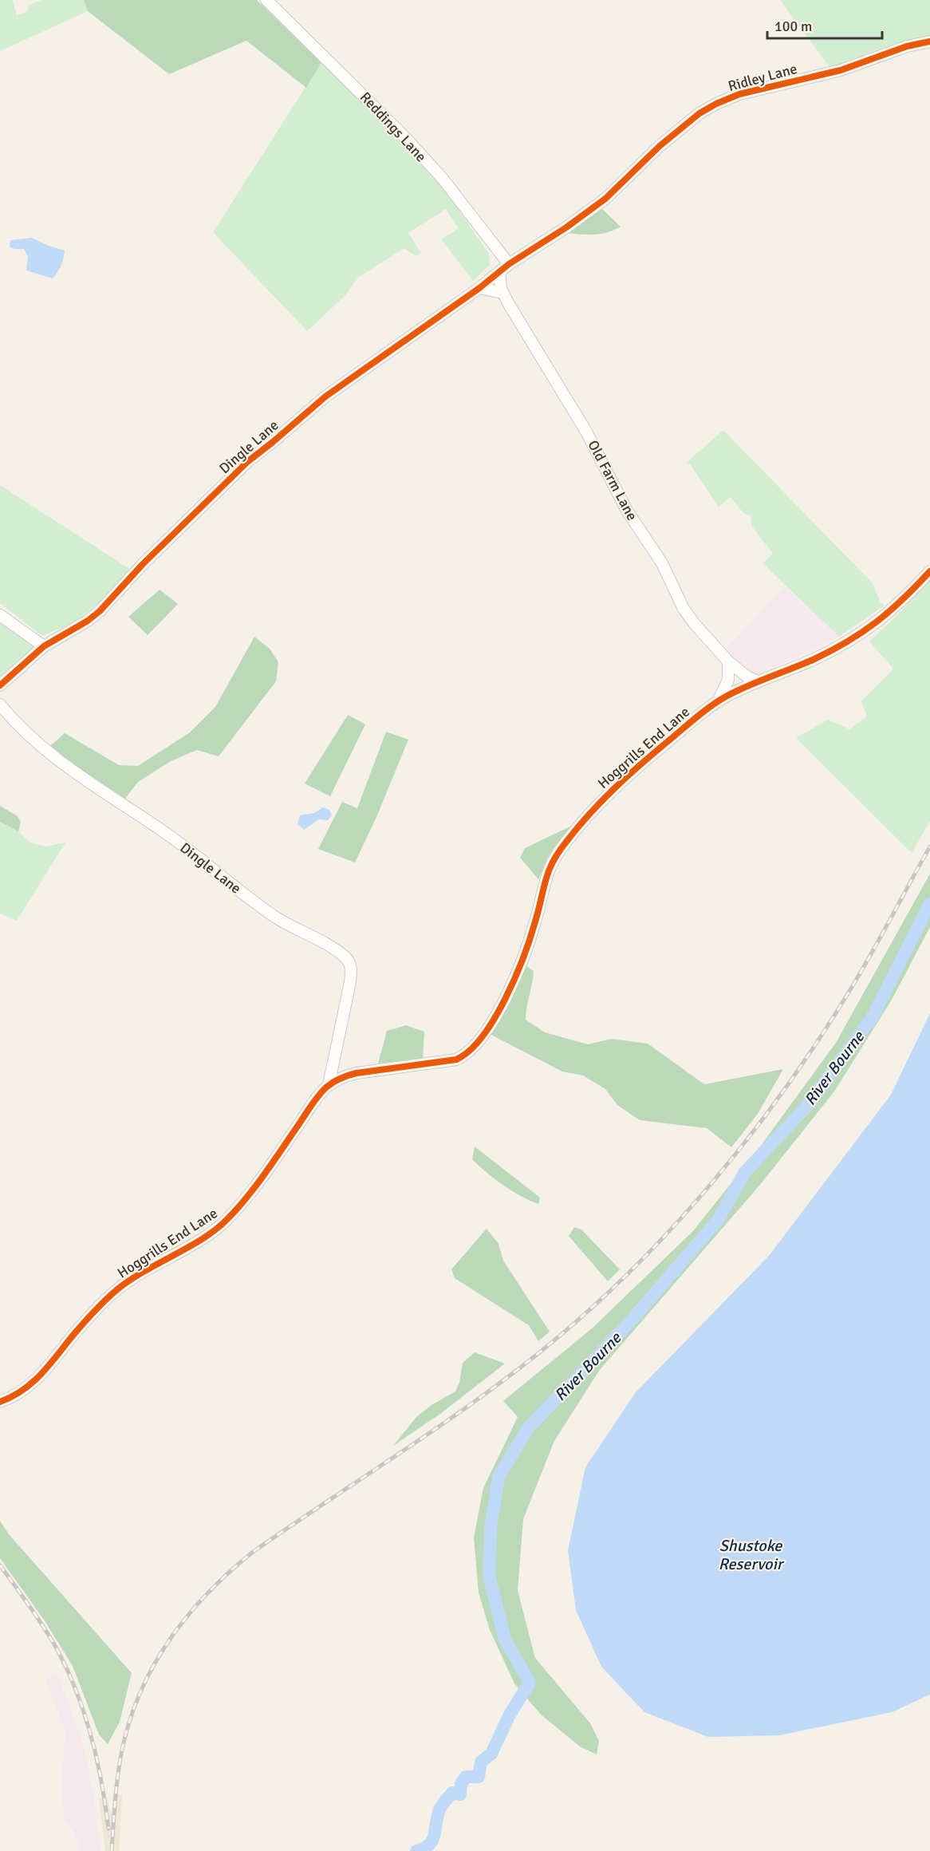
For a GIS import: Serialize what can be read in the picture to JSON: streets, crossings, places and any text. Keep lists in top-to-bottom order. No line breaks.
{"streets":{"street":["Ridley Lane","Reddings Lane","Dingle Lane","Old Farm Lane","Hoggrills End Lane"]},"crossings":[["Ridley Lane","Reddings Lane"],["Ridley Lane","Dingle Lane"],["Reddings Lane","Dingle Lane"],["Dingle Lane","Old Farm Lane"],["Dingle Lane","Hoggrills End Lane"],["Old Farm Lane","Hoggrills End Lane"]],"water":["River Bourne","Shustoke Reservoir"],"scale_bar":"100 m"}
